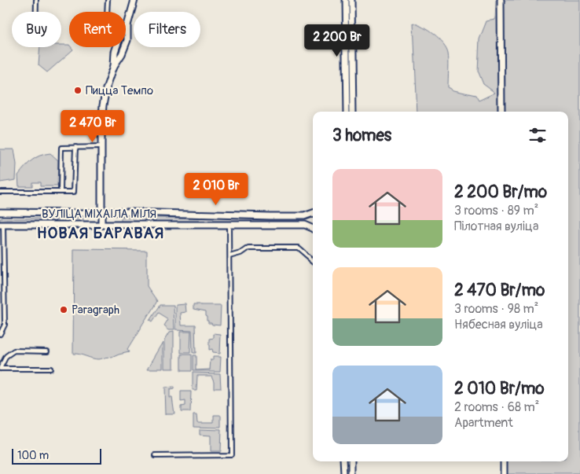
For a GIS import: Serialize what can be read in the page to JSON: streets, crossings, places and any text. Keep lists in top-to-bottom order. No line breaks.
{"streets":{"street":["ВУЛІЦА МІХАІЛА МІЛЯ"]},"districts":["НОВАЯ БАРАВАЯ"],"places":["Пицца Темпо","Paragraph"],"scale_bar":"100 m","page":{"chip":["Buy","Rent","Filters"],"price":["2 200 Br","2 470 Br","2 010 Br"],"heading":"3 homes","list":[{"name":"2 200 Br/mo","note":"3 rooms · 89 m² · Пілотная вуліца"},{"name":"2 470 Br/mo","note":"3 rooms · 98 m² · Нябесная вуліца"},{"name":"2 010 Br/mo","note":"2 rooms · 68 m² · Apartment"}],"scale":"100 m"}}
